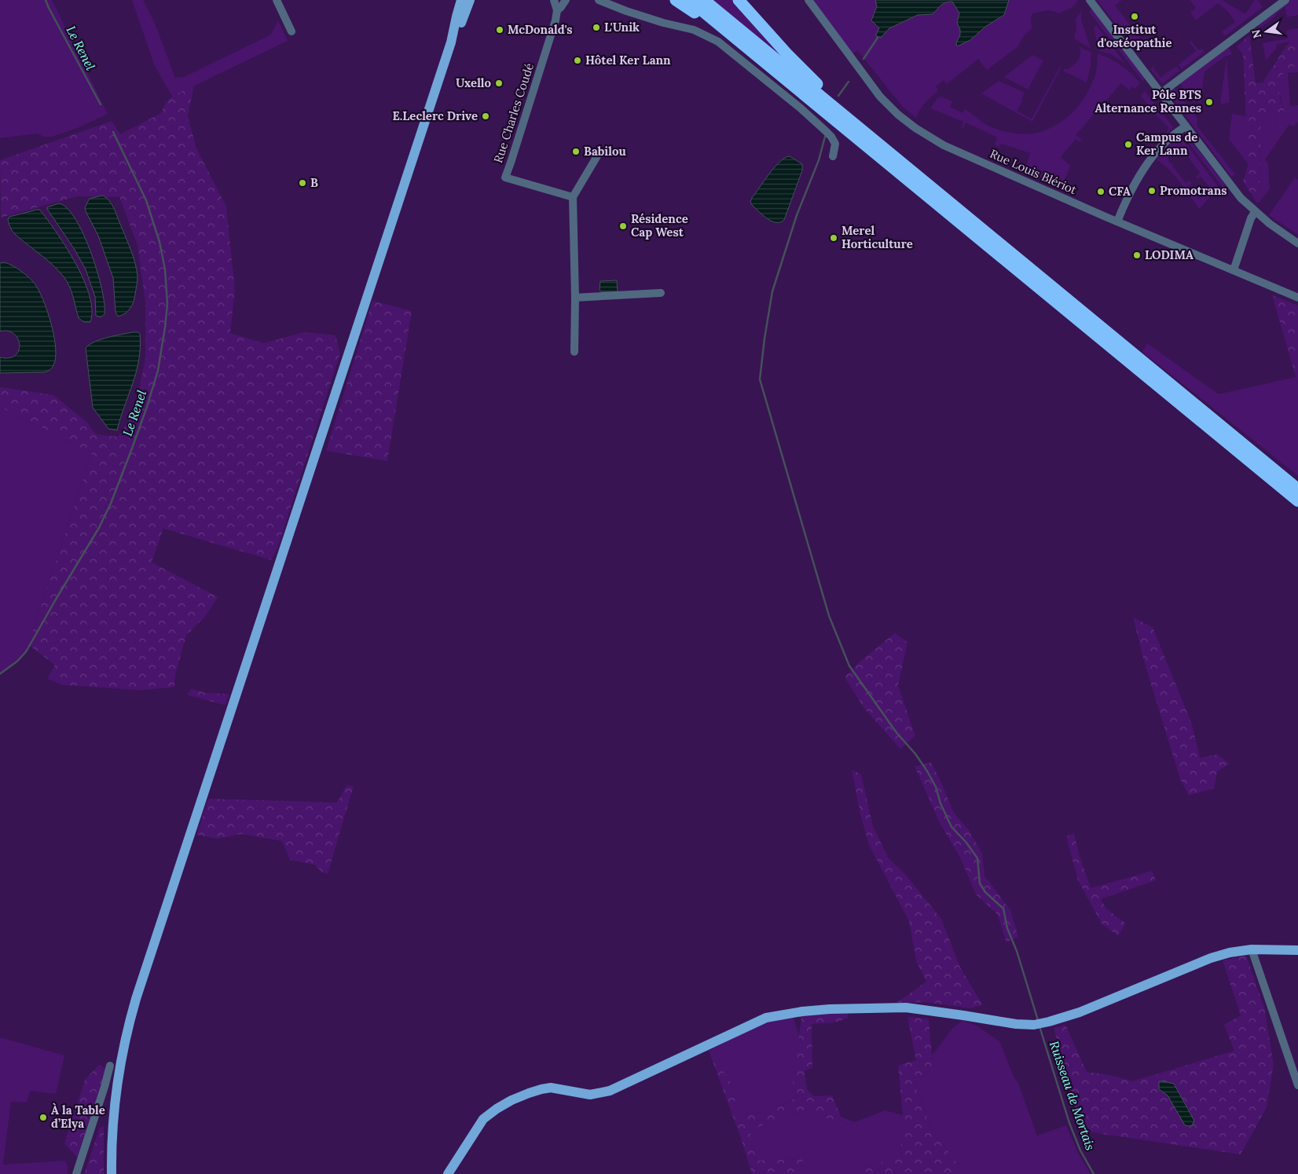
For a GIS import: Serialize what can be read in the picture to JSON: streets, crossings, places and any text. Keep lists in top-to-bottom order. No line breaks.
{"streets":{"street":["Rue Charles Coudé","Rue Louis Blériot"]},"water":["Le Renel","Ruisseau de Mortais"],"places":["Institut d'ostéopathie","L'Unik","McDonald's","Hôtel Ker Lann","Uxello","Pôle BTS Alternance Rennes","E.Leclerc Drive","Campus de Ker Lann","Babilou","B","Promotrans","CFA","Résidence Cap West","Merel Horticulture","LODIMA","À la Table d’Elya"],"north":"left"}
